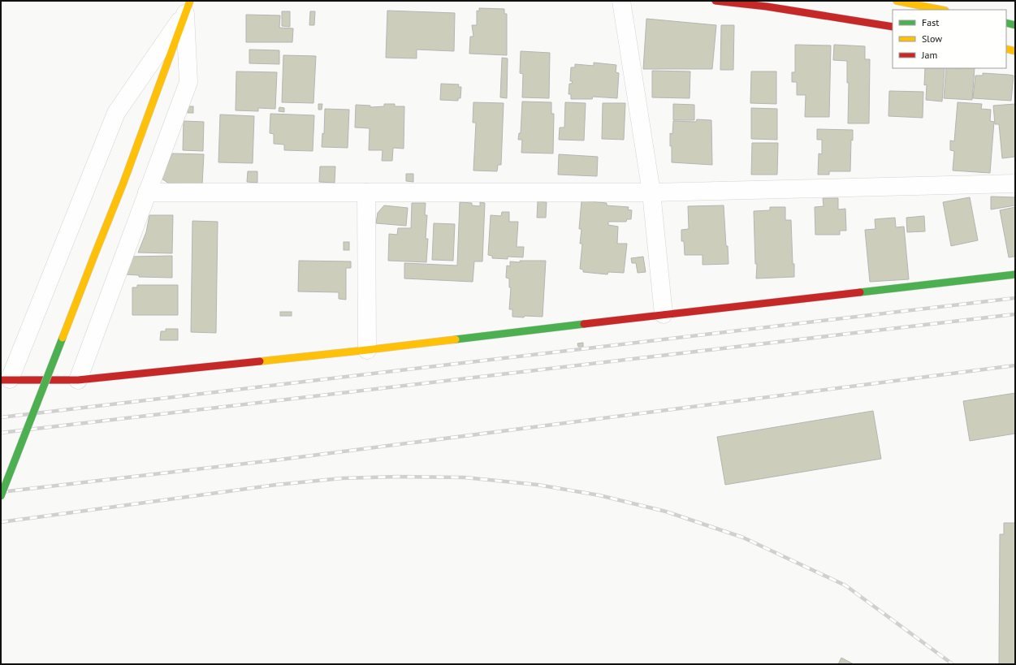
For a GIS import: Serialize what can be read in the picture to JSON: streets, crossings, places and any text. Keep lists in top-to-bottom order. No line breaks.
{"legend":["Fast","Slow","Jam"]}
